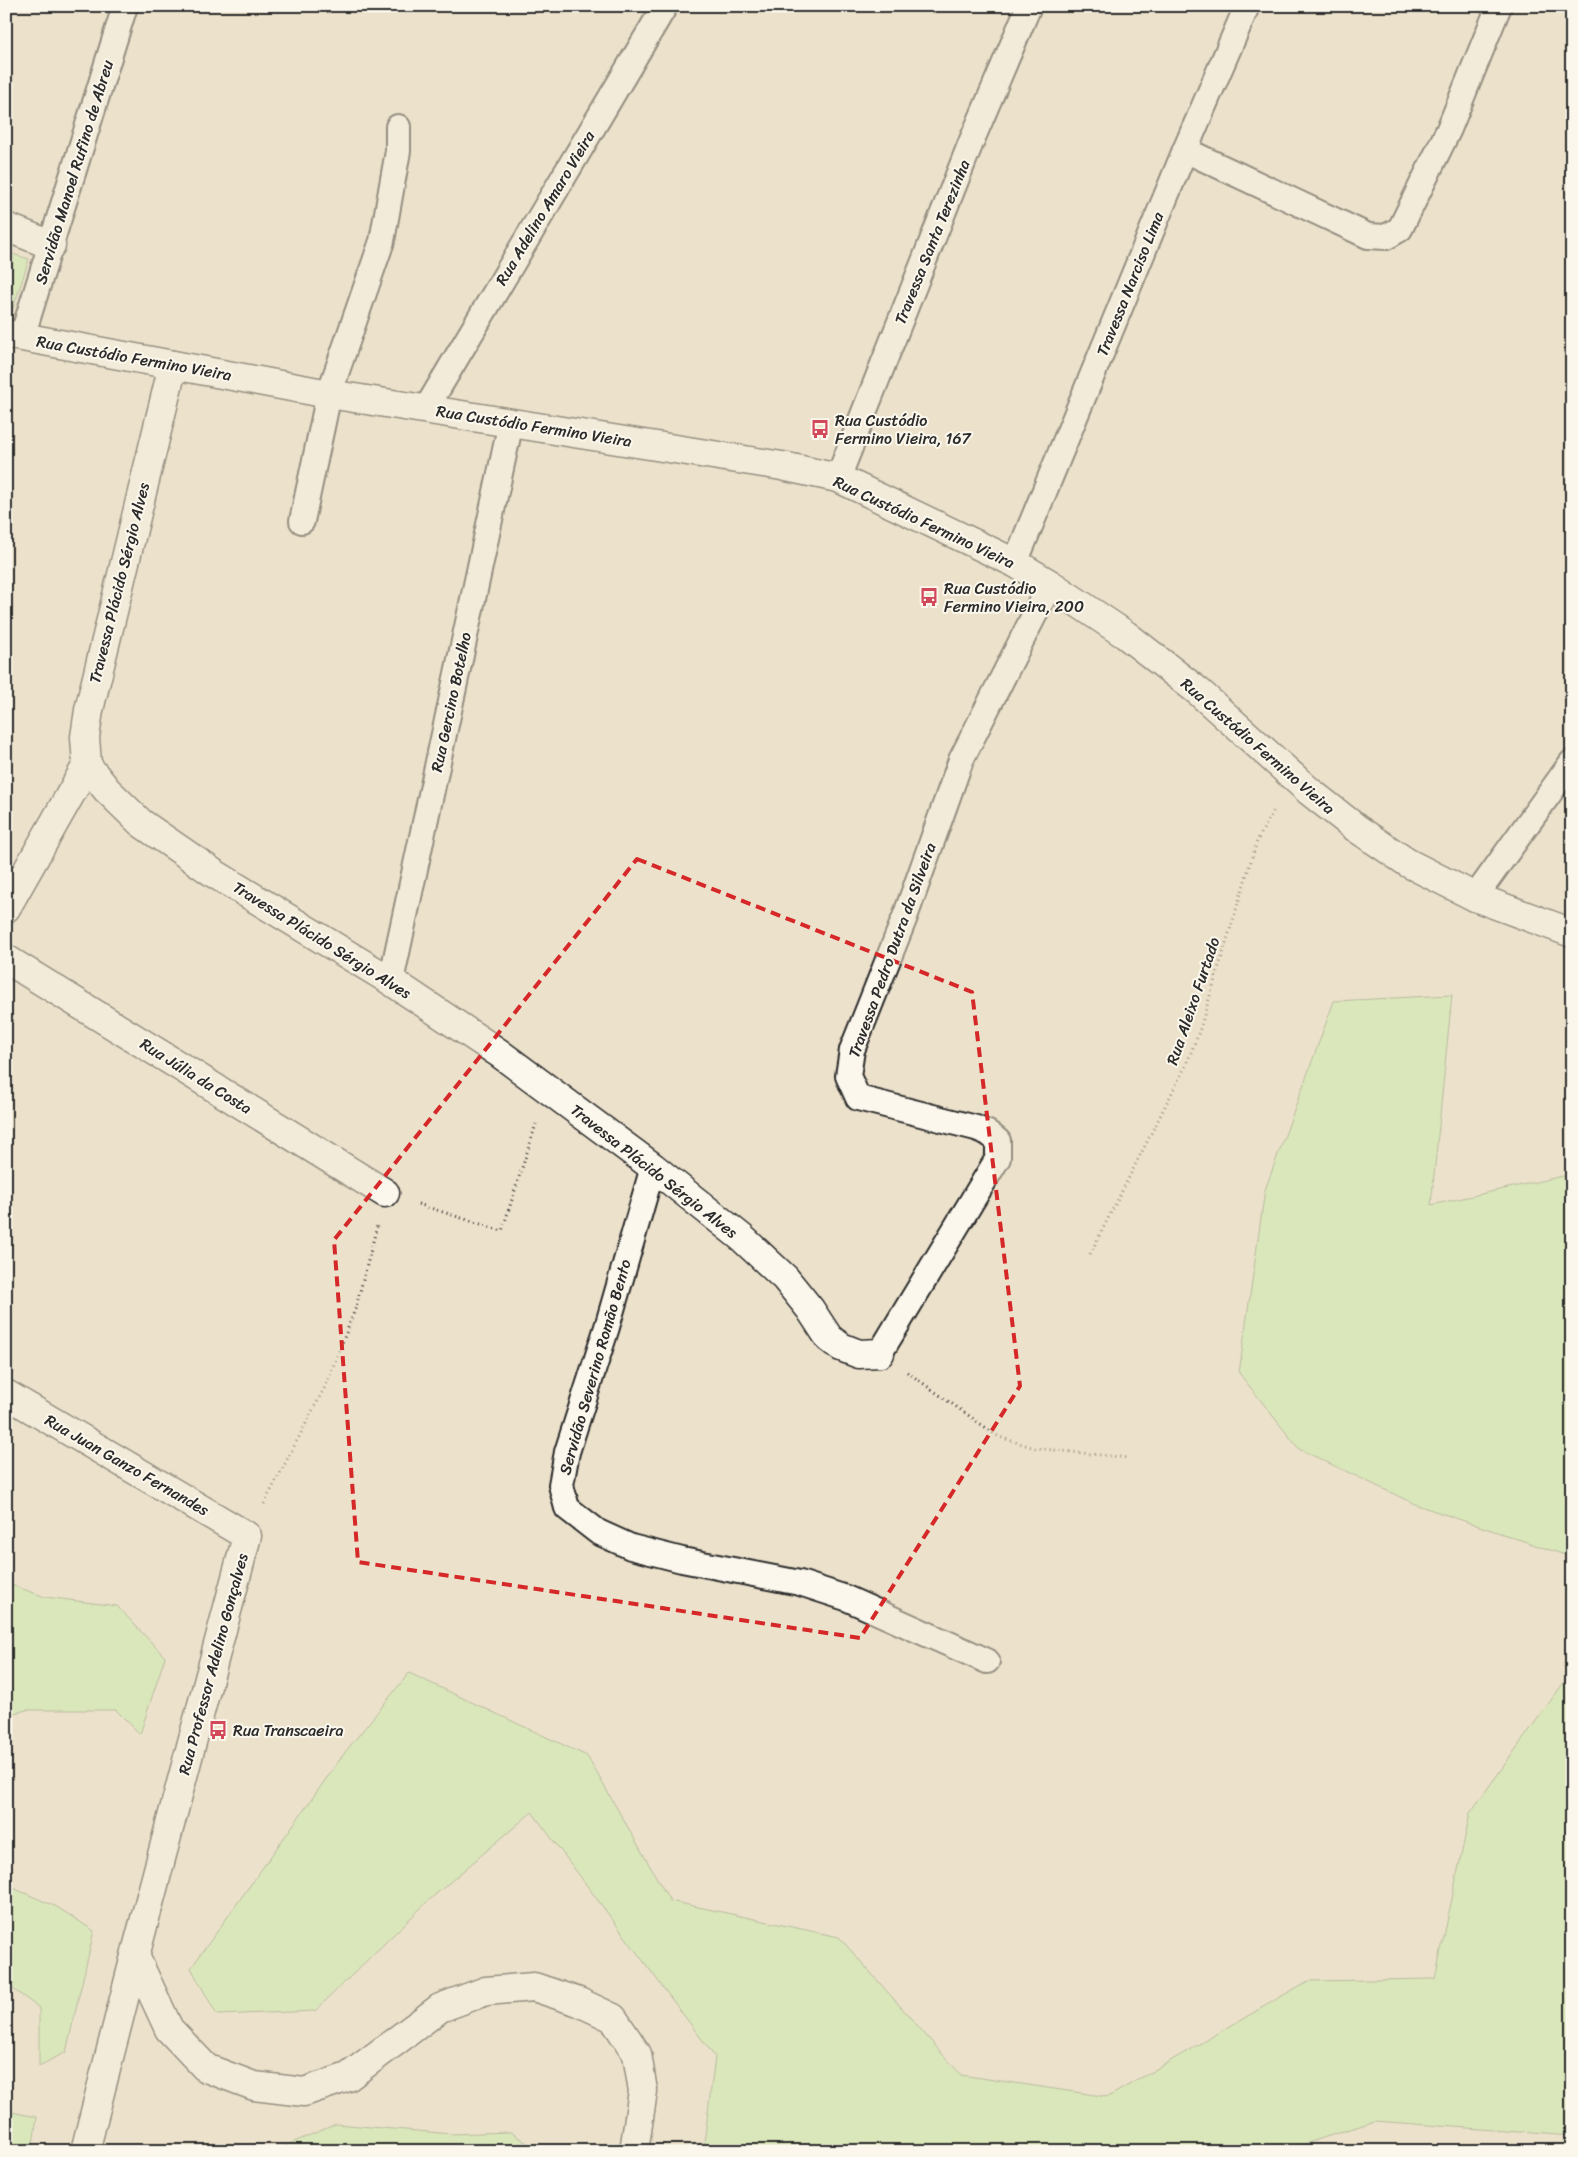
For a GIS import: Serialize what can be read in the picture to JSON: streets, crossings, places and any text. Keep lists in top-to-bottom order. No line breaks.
{"streets":{"street":["Rua Custódio Fermino Vieira","Travessa Plácido Sérgio Alves","Rua Júlia da Costa","Rua Juan Ganzo Fernandes","Rua Professor Adelino Gonçalves"],"lane":["Servidão Manoel Rufino de Abreu","Rua Adelino Amaro Vieira","Travessa Santa Terezinha","Travessa Narciso Lima","Rua Gercino Botelho","Travessa Pedro Dutra da Silveira","Servidão Severino Romão Bento"],"path":["Rua Aleixo Furtado"]},"crossings":[["Servidão Manoel Rufino de Abreu","Rua Custódio Fermino Vieira"],["Rua Adelino Amaro Vieira","Rua Custódio Fermino Vieira"],["Travessa Santa Terezinha","Rua Custódio Fermino Vieira"],["Travessa Narciso Lima","Rua Custódio Fermino Vieira"],["Rua Custódio Fermino Vieira","Travessa Plácido Sérgio Alves"],["Rua Custódio Fermino Vieira","Rua Gercino Botelho"],["Rua Custódio Fermino Vieira","Travessa Pedro Dutra da Silveira"],["Rua Custódio Fermino Vieira","Rua Aleixo Furtado"],["Travessa Plácido Sérgio Alves","Rua Gercino Botelho"],["Travessa Plácido Sérgio Alves","Travessa Pedro Dutra da Silveira"],["Travessa Plácido Sérgio Alves","Servidão Severino Romão Bento"],["Rua Júlia da Costa","Rua Professor Adelino Gonçalves"],["Rua Juan Ganzo Fernandes","Rua Professor Adelino Gonçalves"]],"places":{"bus stop":["Rua Custódio Fermino Vieira, 167","Rua Custódio Fermino Vieira, 200","Rua Transcaeira"]}}
